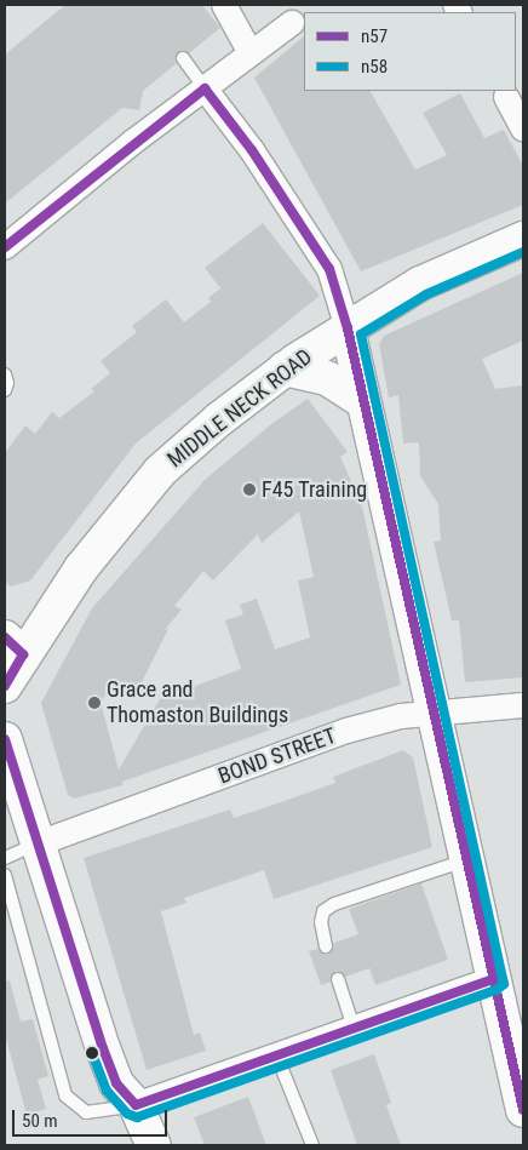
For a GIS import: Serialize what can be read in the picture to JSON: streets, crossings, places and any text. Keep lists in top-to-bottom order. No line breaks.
{"streets":{"street":["MIDDLE NECK ROAD","BOND STREET"]},"places":["F45 Training","Grace and Thomaston Buildings"],"lines":["transit line n57","transit line n58"],"legend":["n57","n58"],"scale_bar":"50 m"}
